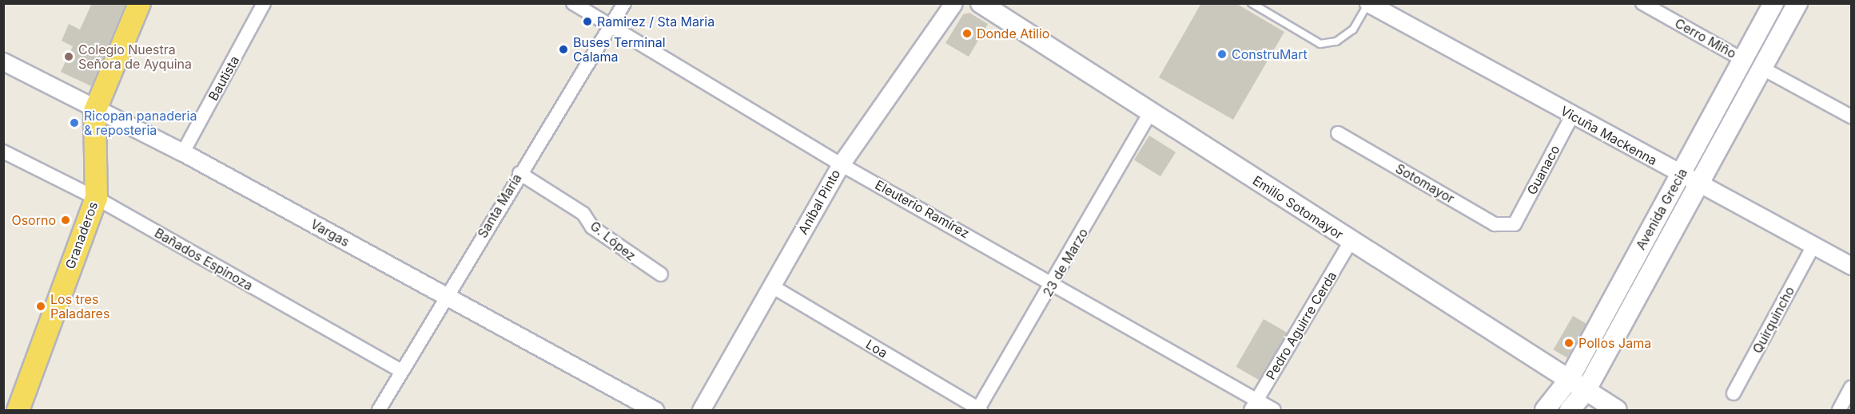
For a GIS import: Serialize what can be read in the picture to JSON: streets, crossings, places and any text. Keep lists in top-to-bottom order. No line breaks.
{"streets":{"main road":["Emilio Sotomayor","Avenida Grecia","Granaderos"],"street":["Cerro Miño","Bautista","Vicuña Mackenna","Guanaco","Sotomayor","Aníbal Pinto","Santa María","Eleuterio Ramírez","Vargas","G. López","Bañados Espinoza","23 de Marzo","Quirquincho","Pedro Aguirre Cerda","Loa"]},"crossings":[["Cerro Miño","Avenida Grecia"],["Bautista","Vargas"],["Vicuña Mackenna","Guanaco"],["Vicuña Mackenna","Avenida Grecia"],["Vicuña Mackenna","Quirquincho"],["Guanaco","Sotomayor"],["Aníbal Pinto","Eleuterio Ramírez"],["Aníbal Pinto","Loa"],["Santa María","Eleuterio Ramírez"],["Santa María","Vargas"],["Santa María","G. López"],["Santa María","Bañados Espinoza"],["Emilio Sotomayor","Avenida Grecia"],["Emilio Sotomayor","23 de Marzo"],["Emilio Sotomayor","Pedro Aguirre Cerda"],["Eleuterio Ramírez","23 de Marzo"],["Eleuterio Ramírez","Pedro Aguirre Cerda"],["Vargas","Granaderos"],["Granaderos","Bañados Espinoza"],["23 de Marzo","Loa"]],"places":["Ramirez / Sta Maria","Donde Atilio","Buses Terminal Calama","ConstruMart","Colegio Nuestra Señora de Ayquina","Ricopan panaderia & reposteria","Osorno","Los tres Paladares","Pollos Jama"]}
